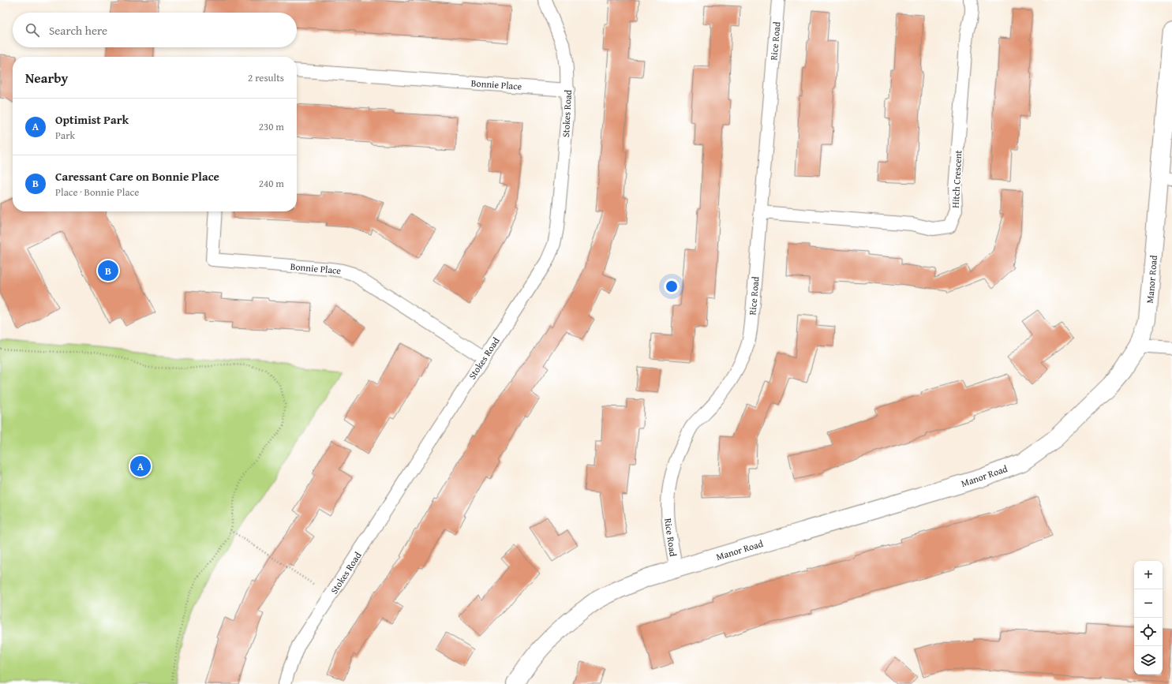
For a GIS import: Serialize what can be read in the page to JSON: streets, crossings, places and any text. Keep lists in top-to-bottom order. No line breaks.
{"streets":{"street":["Rice Road","Bonnie Place","Stokes Road","Hitch Crescent","Manor Road"]},"crossings":[["Rice Road","Hitch Crescent"],["Rice Road","Manor Road"],["Bonnie Place","Stokes Road"]],"page":{"search":"Search here","heading":["Nearby","2 results"],"list":[{"mark":"A","name":"Optimist Park","note":"Park","value":"230 m"},{"mark":"B","name":"Caressant Care on Bonnie Place","note":"Place · Bonnie Place","value":"240 m"}],"pins":["B","A"],"map_buttons":["+","−"]}}
